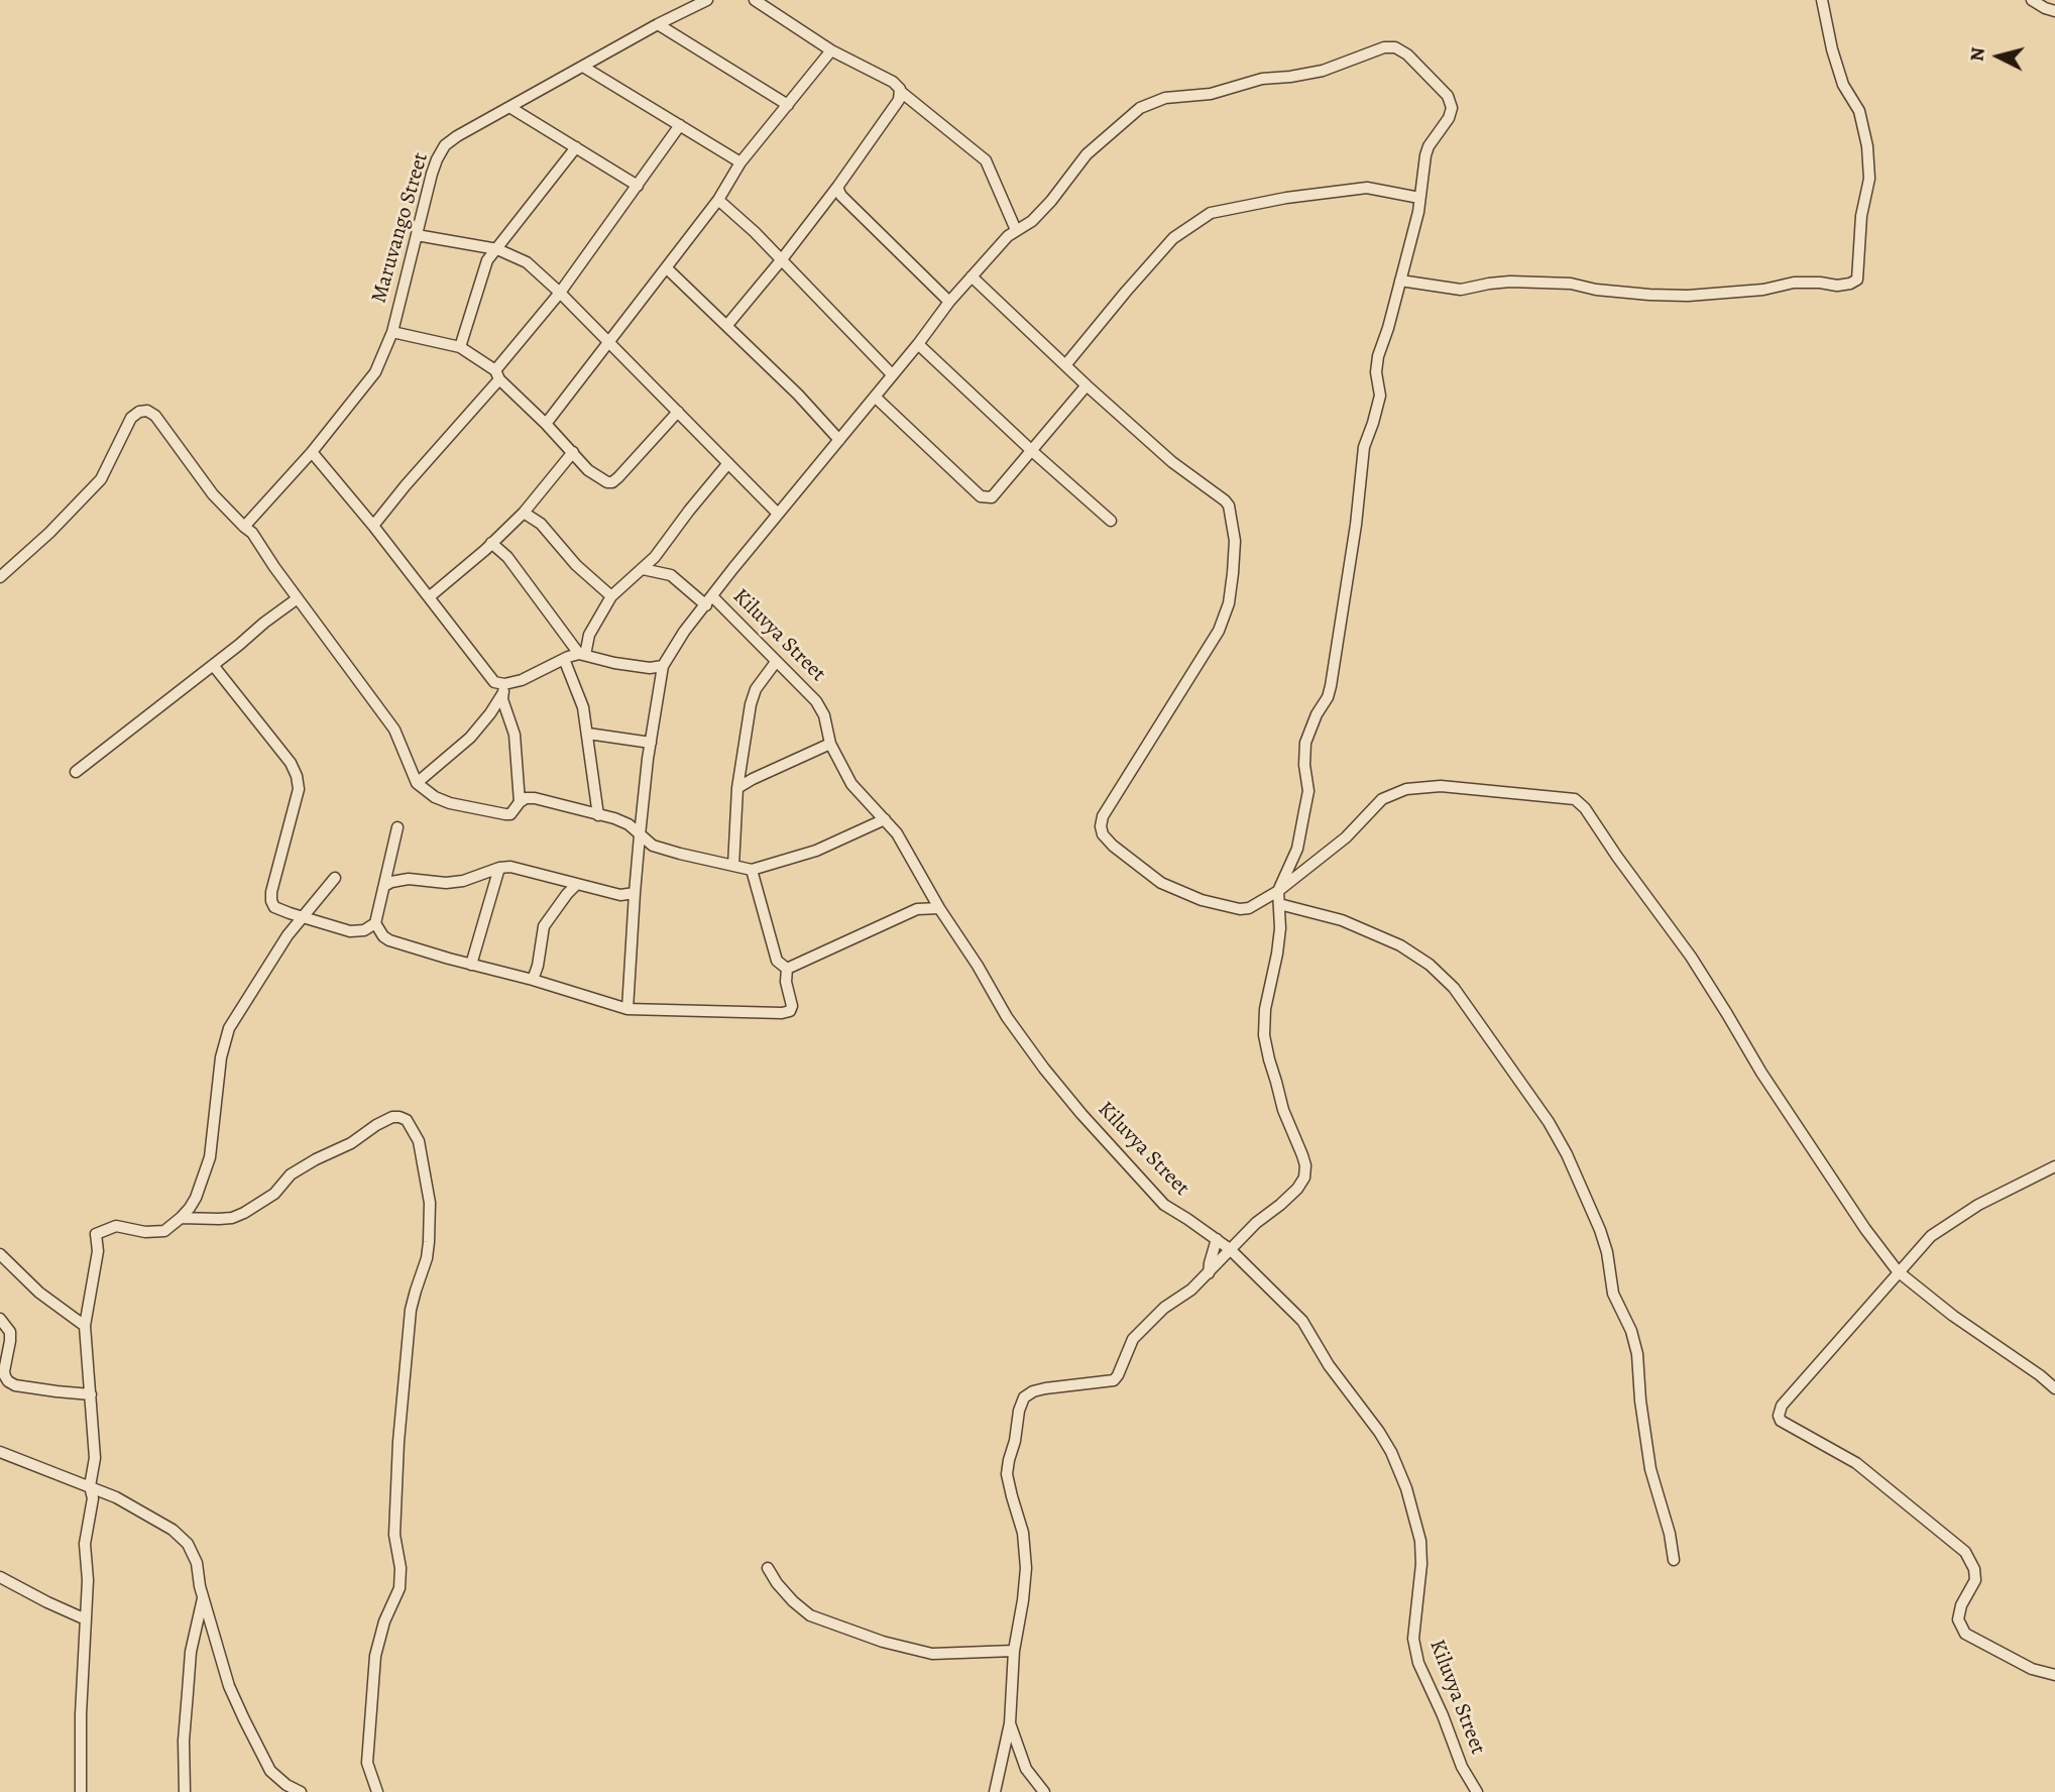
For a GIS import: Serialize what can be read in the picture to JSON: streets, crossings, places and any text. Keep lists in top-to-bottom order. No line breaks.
{"streets":{"street":["Maruvango Street","Kiluvya Street"]},"north":"left"}
